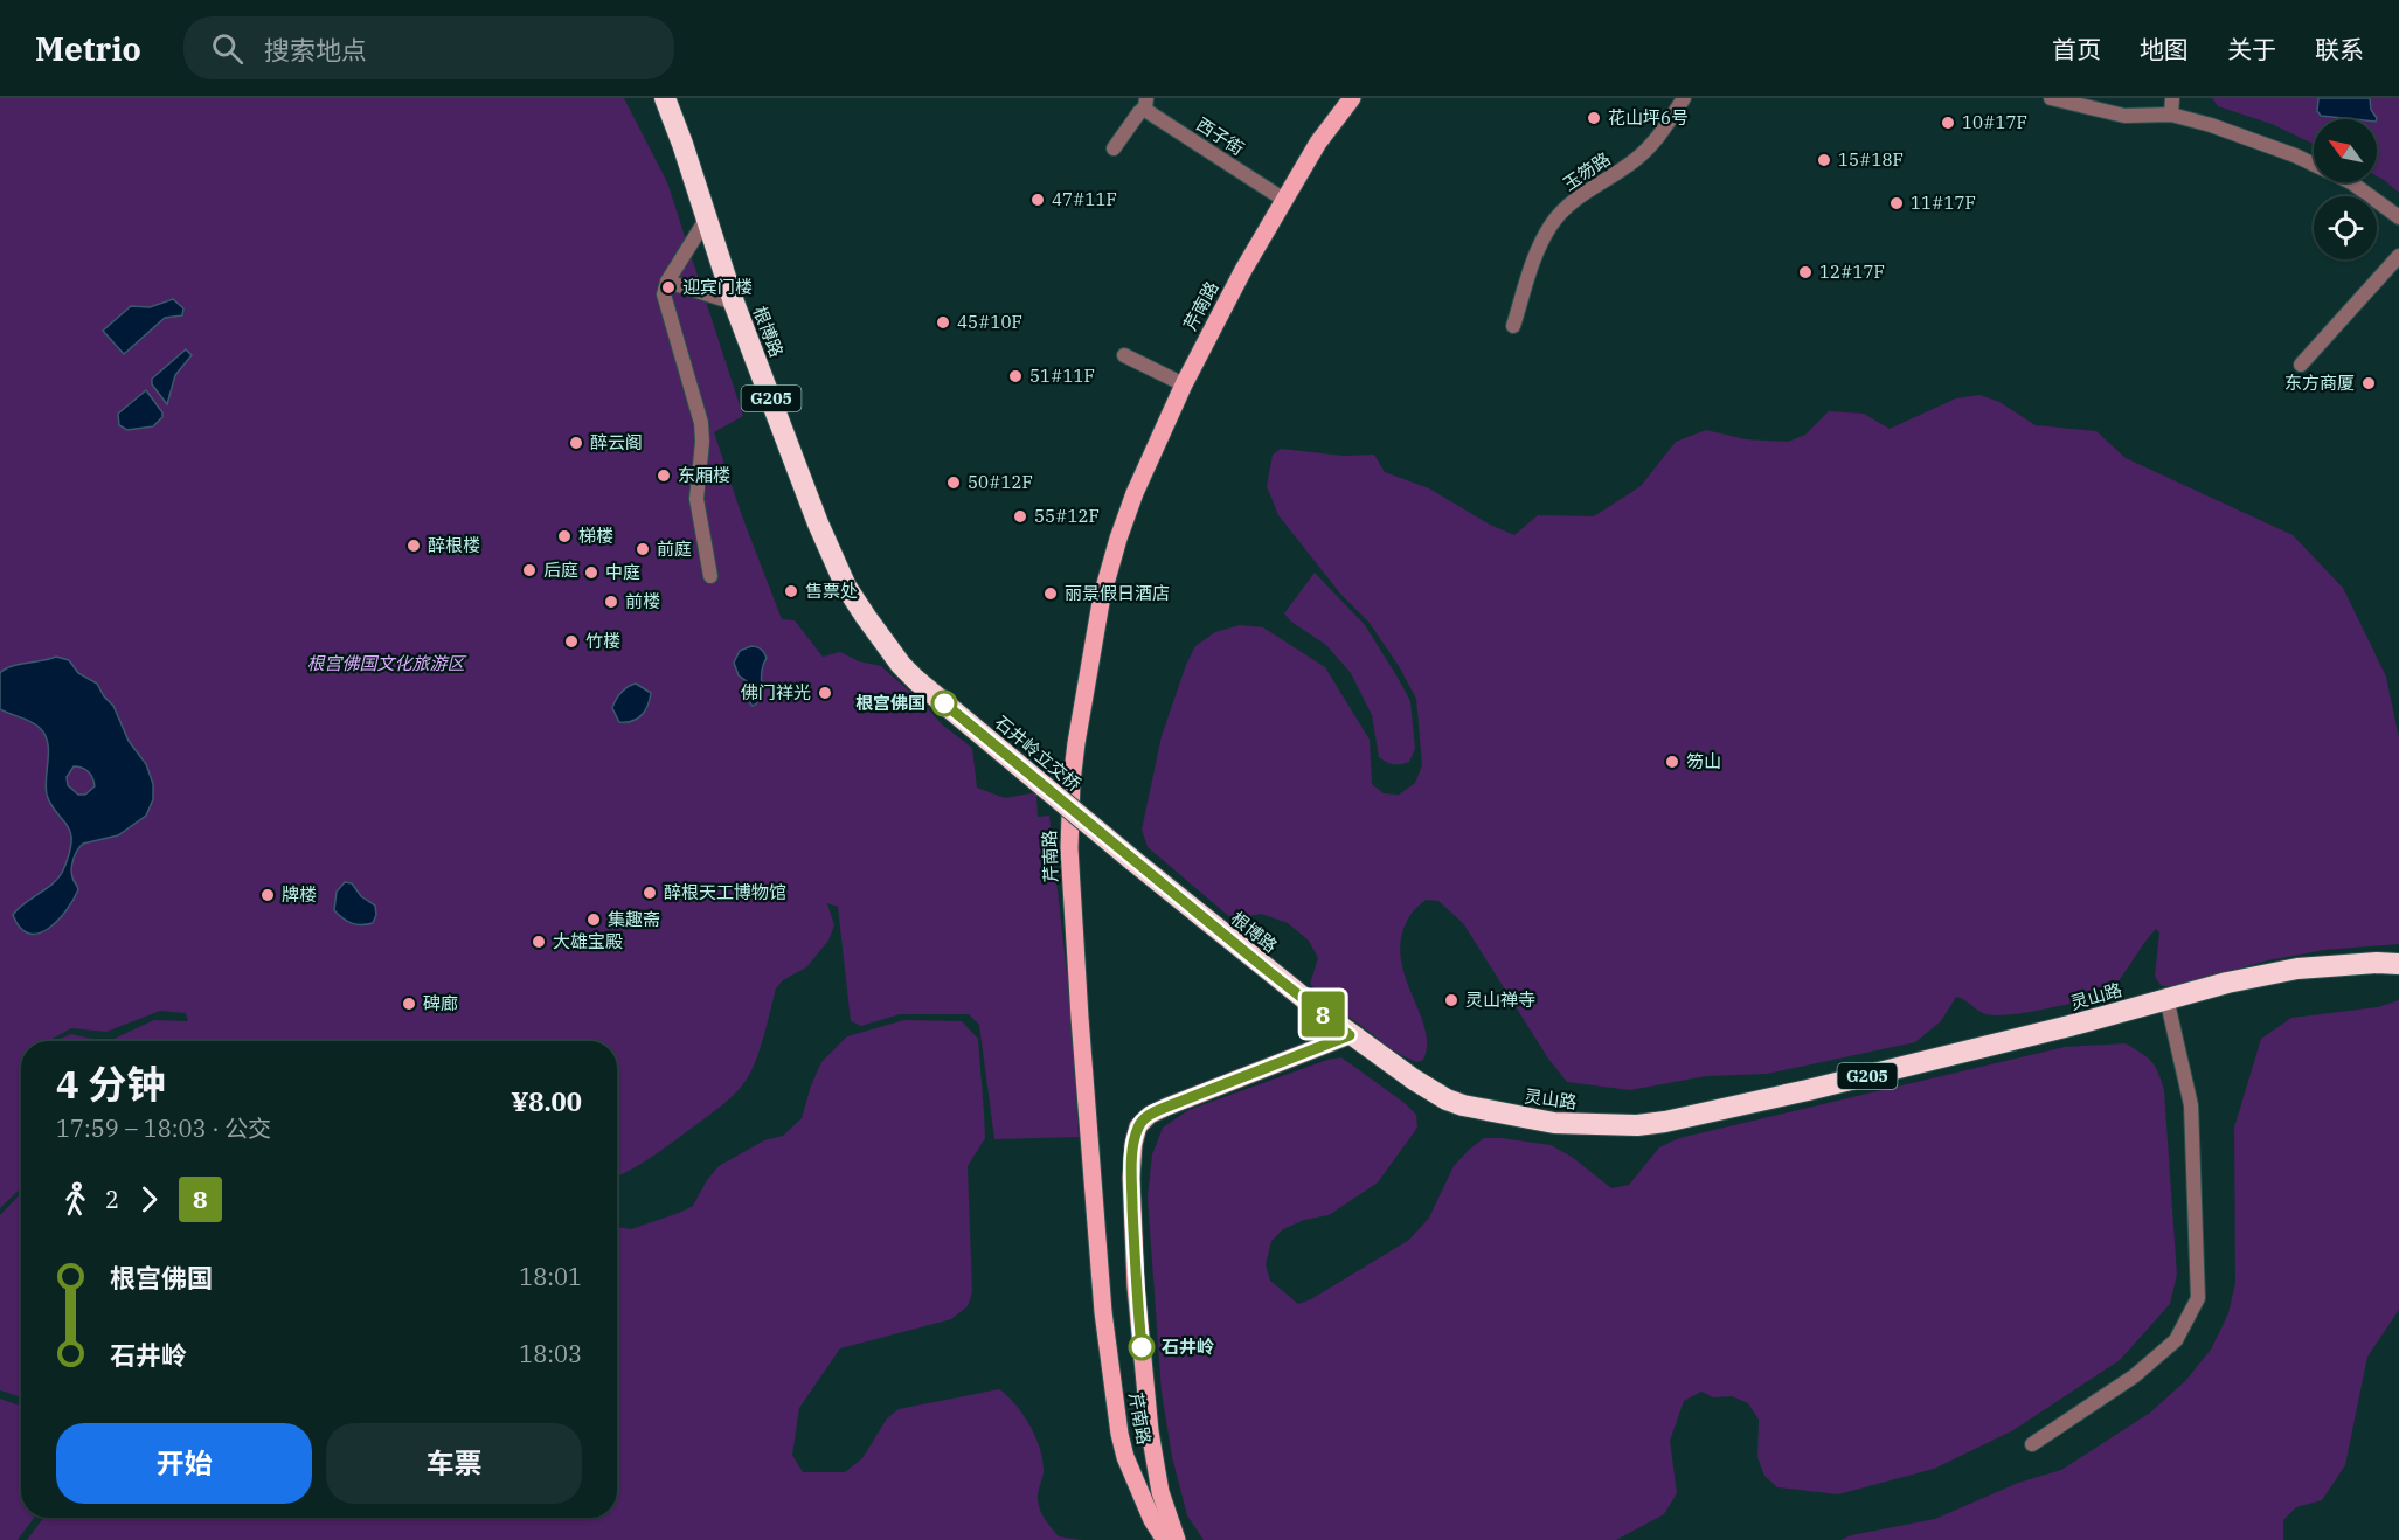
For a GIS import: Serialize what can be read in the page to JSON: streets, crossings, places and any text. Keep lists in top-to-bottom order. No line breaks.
{"streets":{"highway":["根博路","G205","石井岭立交桥","灵山路"],"main road":["芹南路"],"street":["西子街","玉笏路"]},"crossings":[["西子街","芹南路"],["芹南路","石井岭立交桥"],["根博路","石井岭立交桥"],["根博路","灵山路"]],"parks":["根宫佛国文化旅游区"],"places":["花山坪6号","10#17F","15#18F","47#11F","11#17F","12#17F","迎宾门楼","45#10F","51#11F","东方商厦","醉云阁","东厢楼","50#12F","55#12F","梯楼","醉根楼","前庭","后庭","中庭","售票处","丽景假日酒店","前楼","竹楼","佛门祥光","根宫佛国","笏山","醉根天工博物馆","牌楼","集趣斋","大雄宝殿","灵山禅寺","碑廊","石井岭"],"lines":["bus line 8"],"north":"top left","page":{"header":"Metrio","search":"搜索地点","nav":["首页","地图","关于","联系"],"on_map":"8","heading":["4 分钟","17:59 – 18:03 · 公交","¥8.00"],"legs":["2","8"],"list":[{"name":"根宫佛国","value":"18:01"},{"name":"石井岭","value":"18:03"}],"buttons":["开始","车票"]}}
